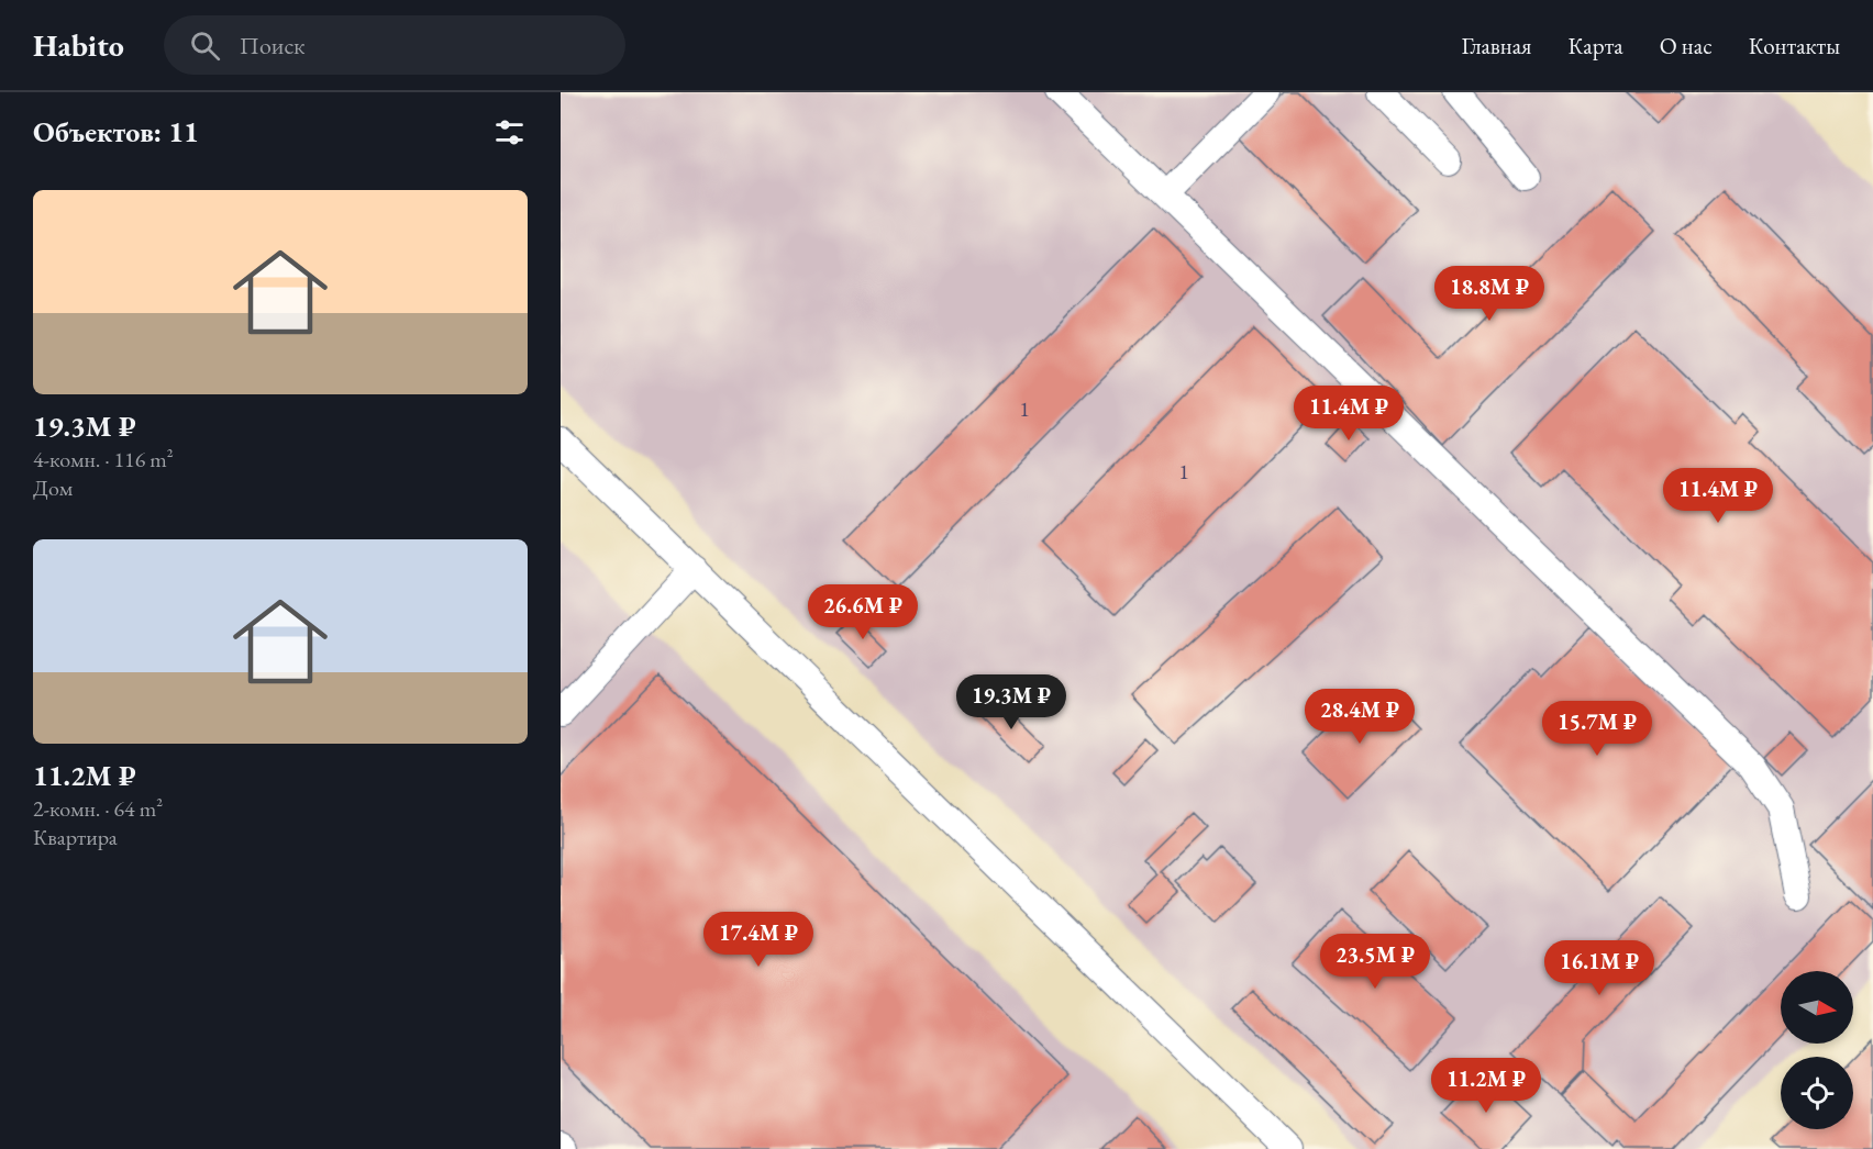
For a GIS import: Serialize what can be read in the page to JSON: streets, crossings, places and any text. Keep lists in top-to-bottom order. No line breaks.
{"house_numbers":["1","1"],"north":"right","page":{"header":"Habito","search":"Поиск","nav":["Главная","Карта","О нас","Контакты"],"heading":"Объектов: 11","list":[{"name":"19.3M ₽","note":"4-комн. · 116 m² · Дом"},{"name":"11.2M ₽","note":"2-комн. · 64 m² · Квартира"}],"price":["18.8M ₽","11.4M ₽","11.4M ₽","26.6M ₽","19.3M ₽","28.4M ₽","15.7M ₽","17.4M ₽","23.5M ₽","16.1M ₽","11.2M ₽"]}}
